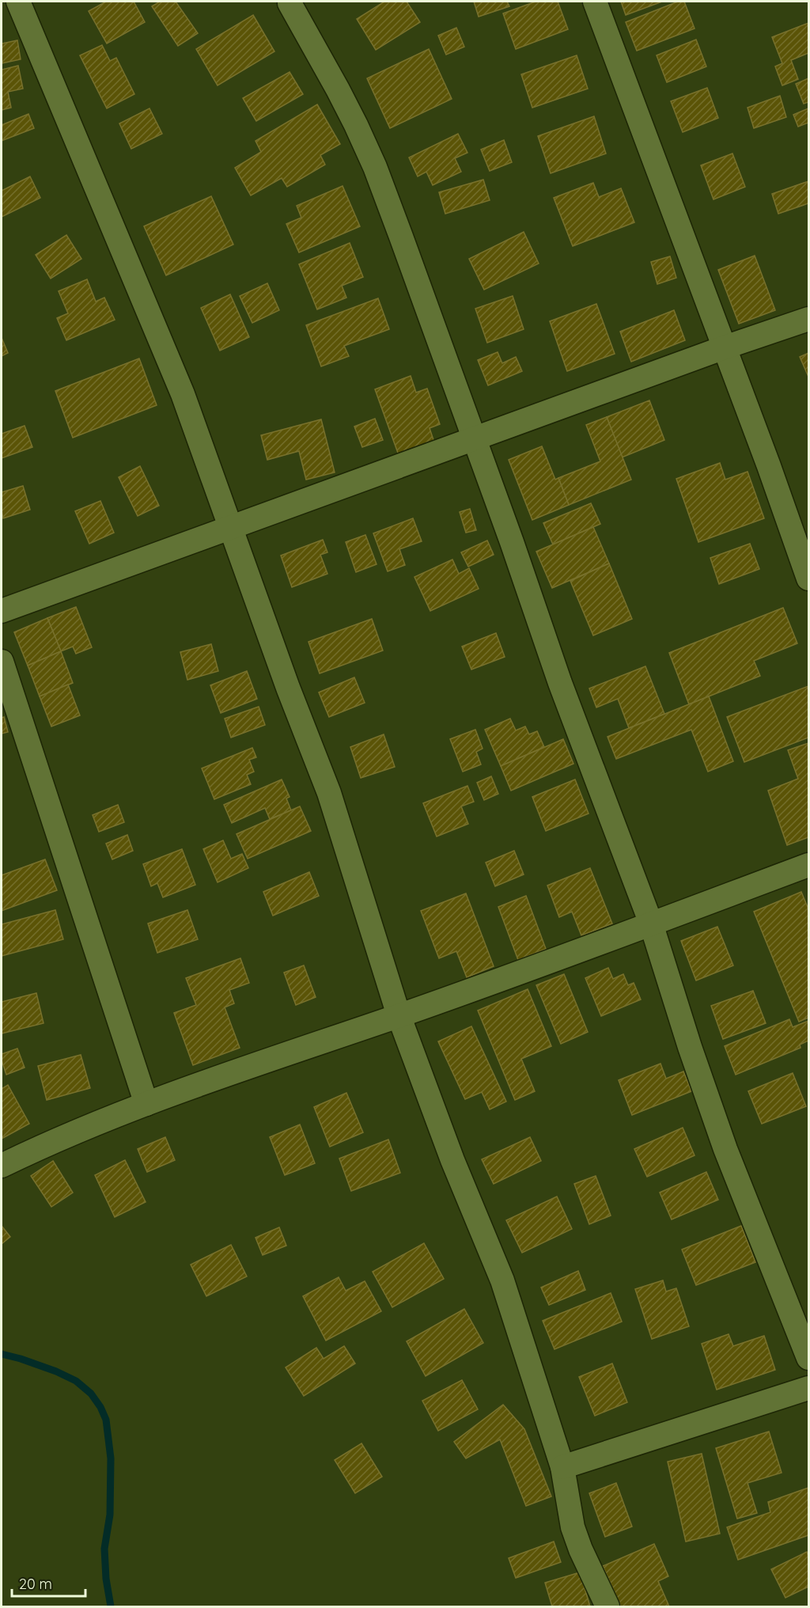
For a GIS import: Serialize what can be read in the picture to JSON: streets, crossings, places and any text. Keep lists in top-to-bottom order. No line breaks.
{"scale_bar":"20 m"}
